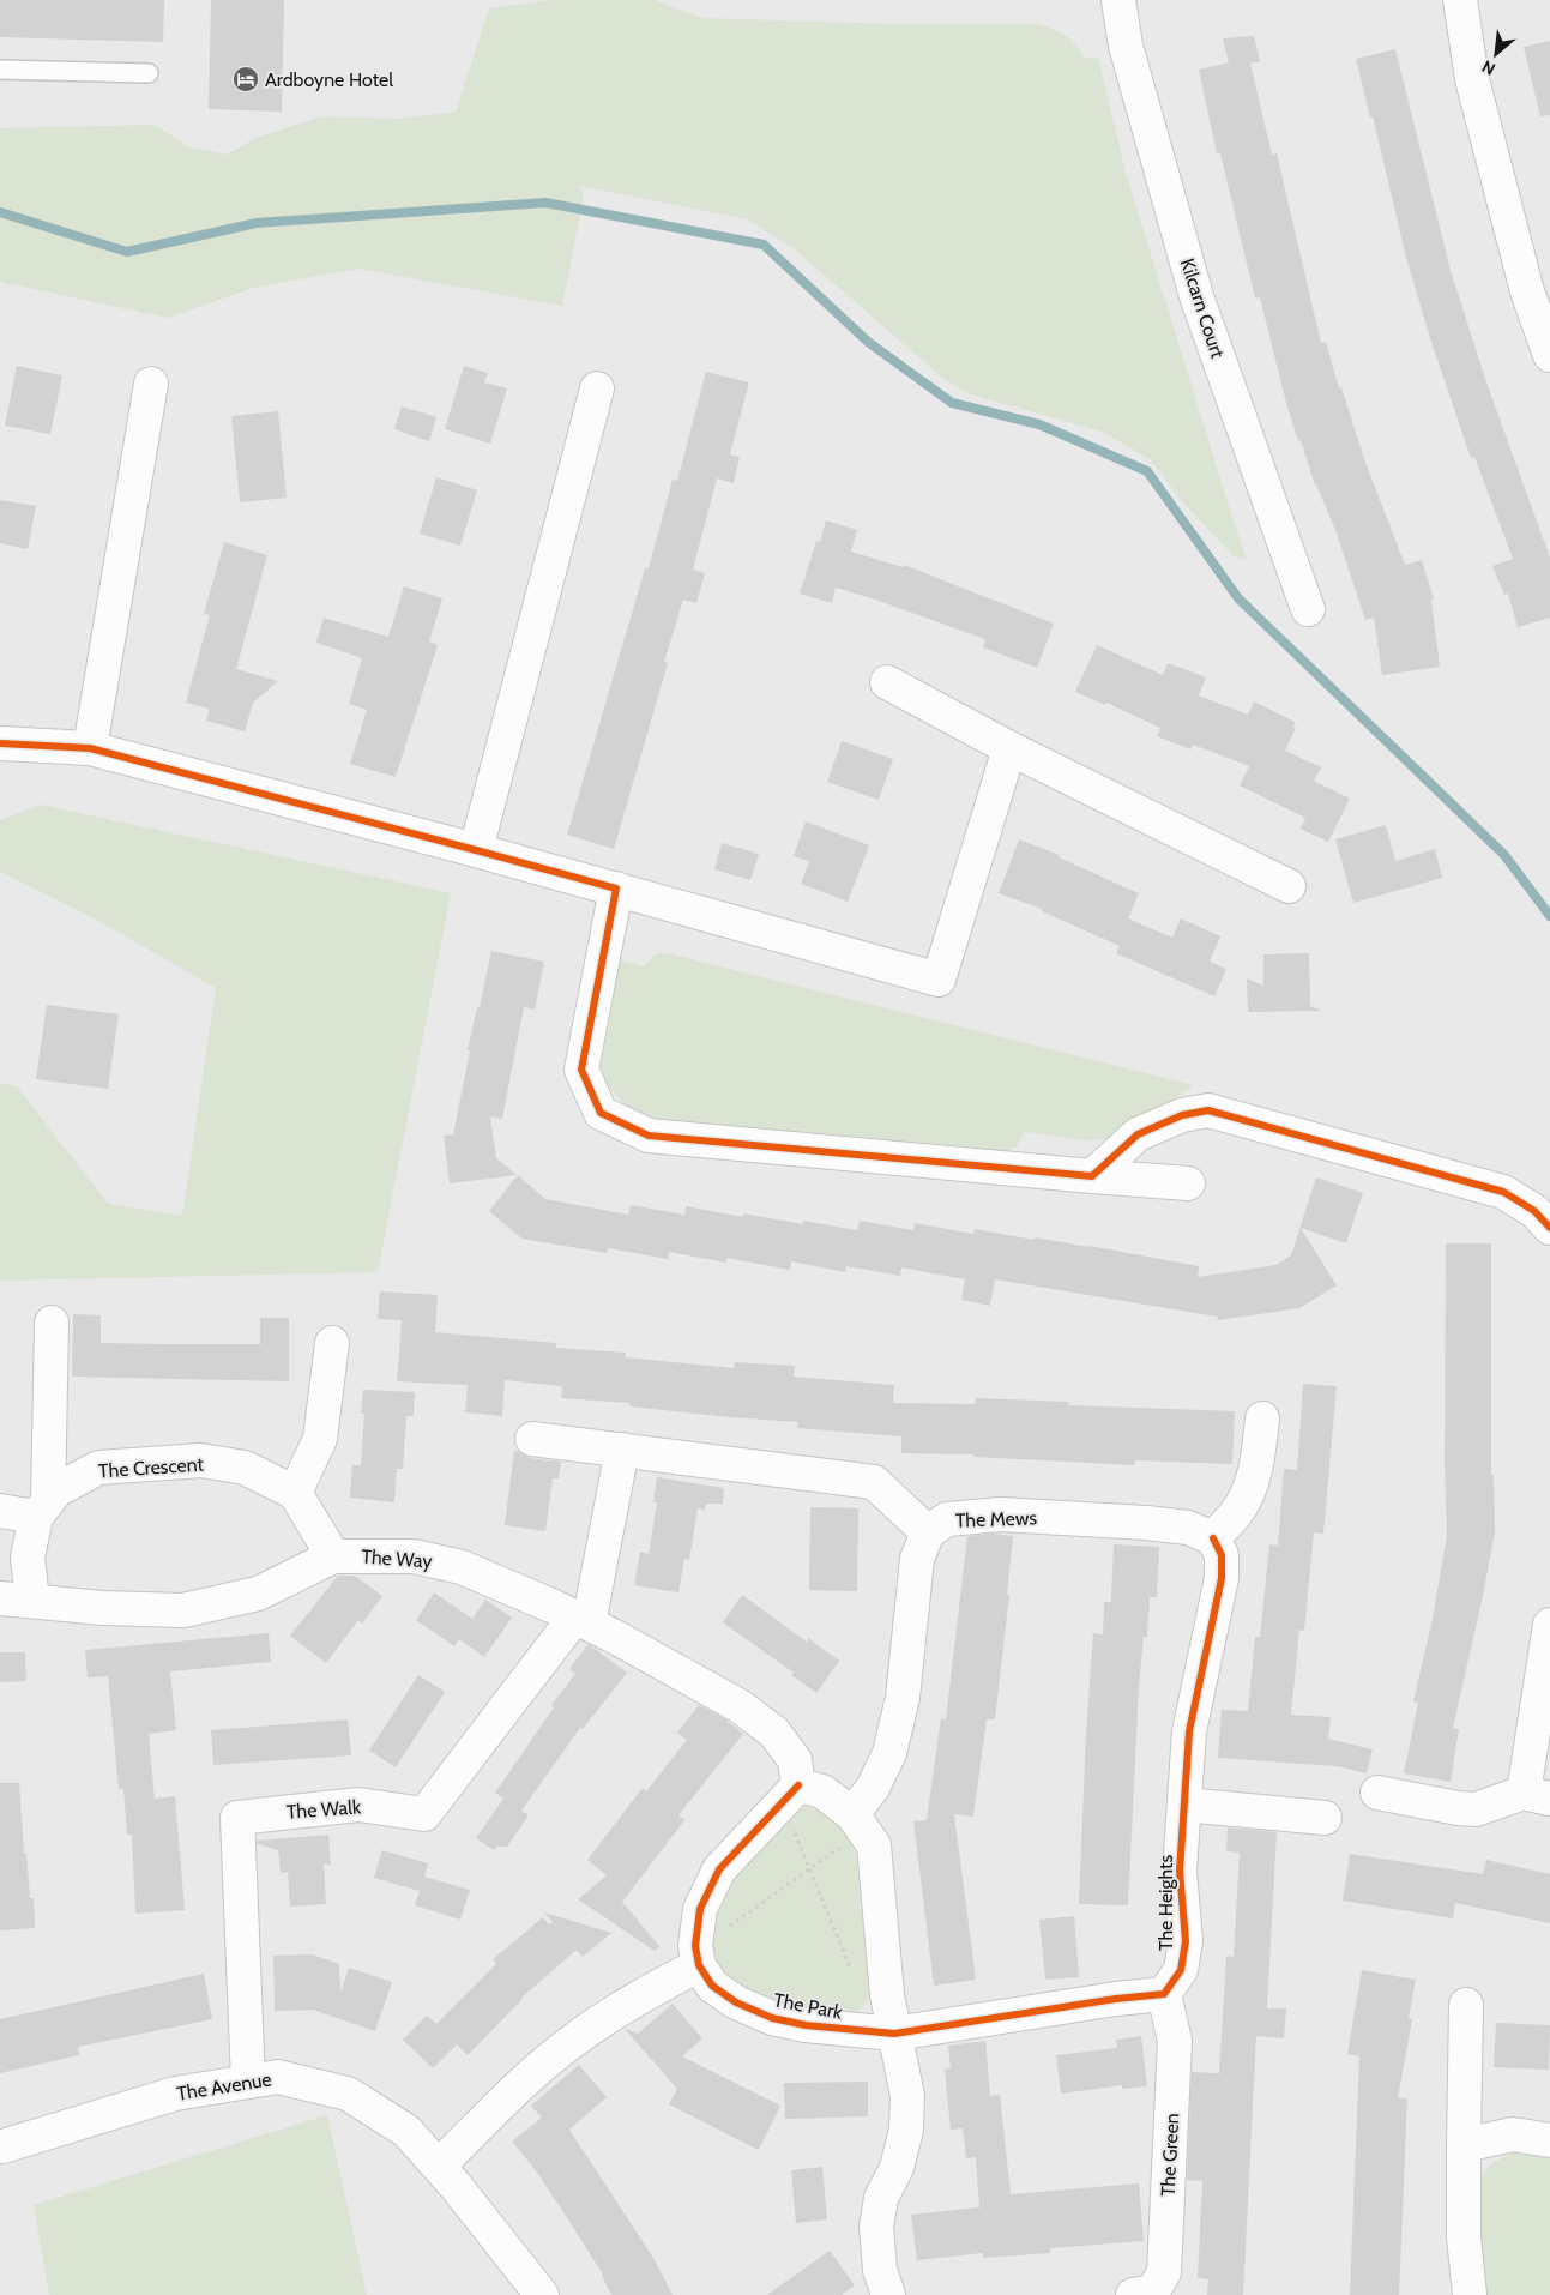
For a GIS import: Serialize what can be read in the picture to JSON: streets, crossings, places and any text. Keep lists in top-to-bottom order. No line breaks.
{"streets":{"street":["Kilcarn Court","The Crescent","The Mews","The Way","The Walk","The Heights","The Park","The Avenue","The Green"]},"crossings":[["The Mews","The Heights"],["The Way","The Walk"],["The Walk","The Avenue"],["The Heights","The Green"]],"places":{"hotel":["Ardboyne Hotel"]},"north":"bottom left"}
